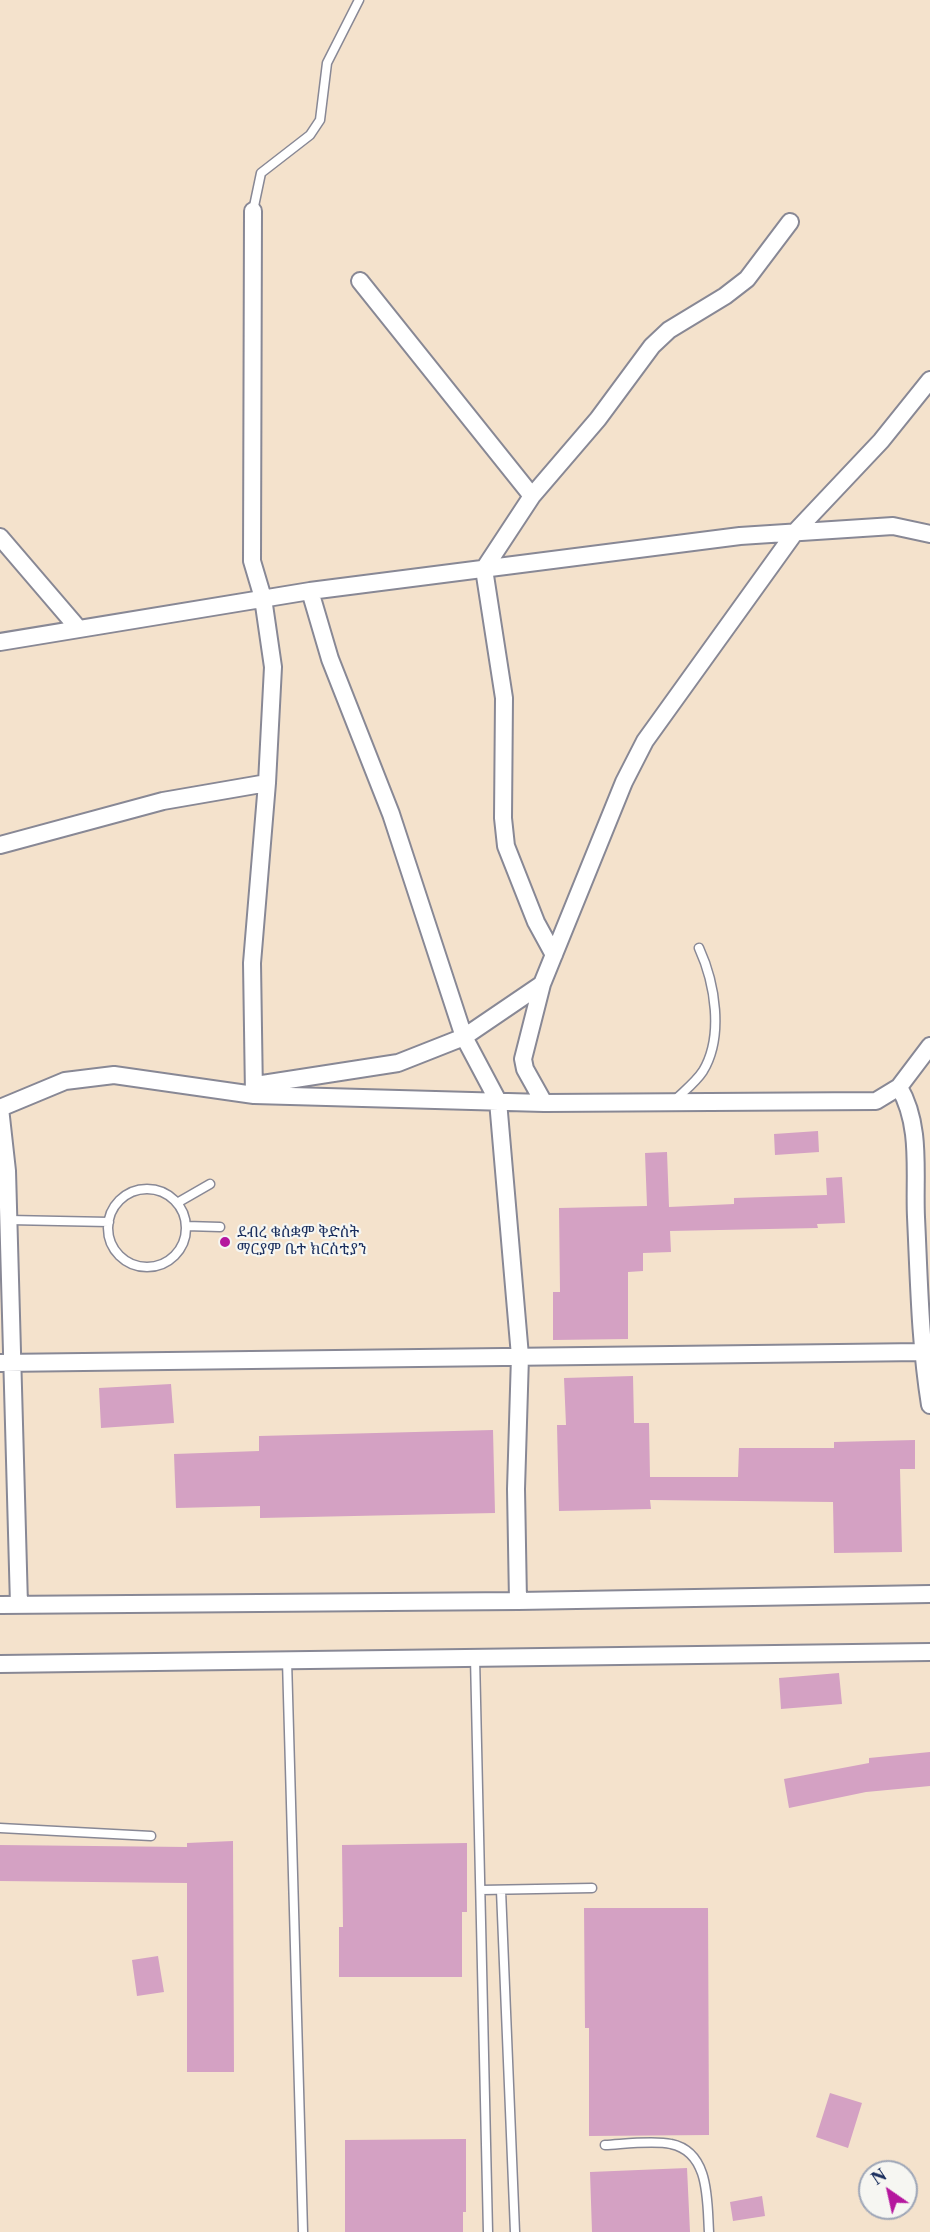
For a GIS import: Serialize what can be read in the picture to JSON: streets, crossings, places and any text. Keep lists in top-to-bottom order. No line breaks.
{"places":["ደብረ ቁስቋም ቅድስት ማርያም ቤተ ክርስቲያን"],"north":"top left"}
